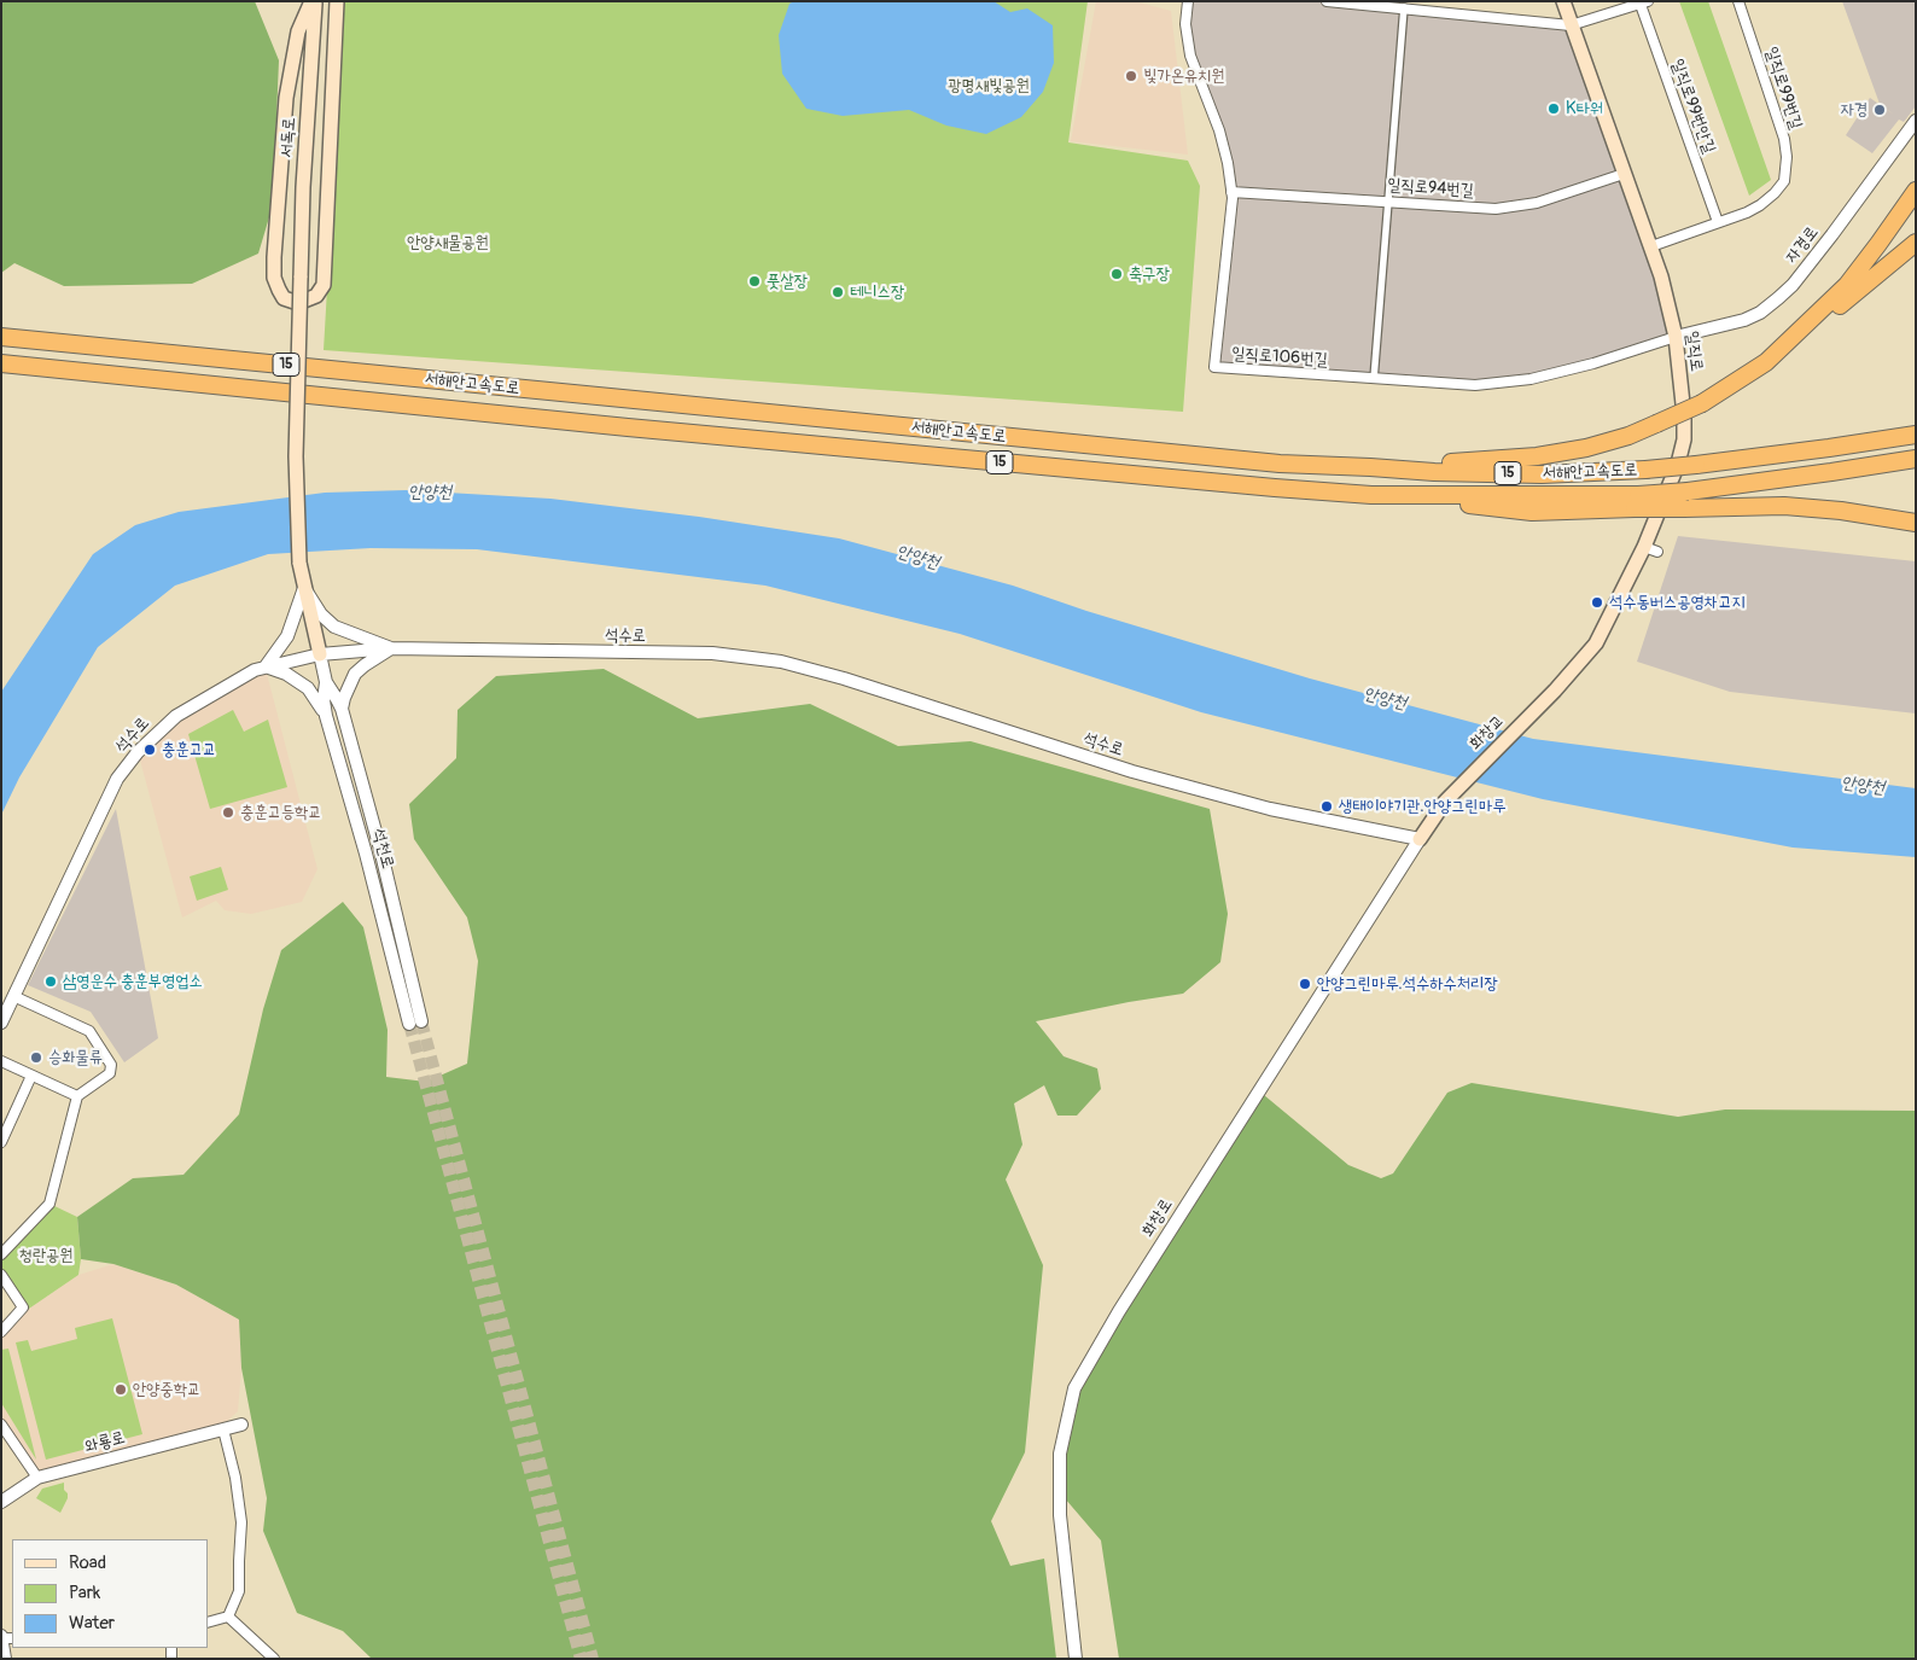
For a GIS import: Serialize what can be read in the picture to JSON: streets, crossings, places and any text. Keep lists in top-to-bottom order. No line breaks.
{"streets":{"highway":["15","서해안고속도로"],"main road":["서독로","일직로","화창교","석천로"],"street":["일직로99번길","일직로99번안길","일직로94번길","자경로","일직로106번길","석수로","화창로","와룡로"]},"crossings":[["일직로99번길","일직로99번안길"],["일직로99번길","일직로"],["서독로","석천로"],["일직로94번길","일직로"],["일직로94번길","일직로106번길"],["자경로","일직로"],["자경로","일직로106번길"],["일직로","일직로106번길"],["일직로","화창교"],["석수로","화창교"],["석수로","석천로"],["석수로","화창로"],["화창교","화창로"]],"water":["안양천"],"parks":["광명새빛공원","안양새물공원","청란공원"],"places":["빛가온유치원","K타워","자경","축구장","풋살장","테니스장","석수동버스공영차고지","충훈고교","생태이야기관.안양그린마루","충훈고등학교","삼영운수 충훈부영업소","안양그린마루.석수하수처리장","승화물류","안양중학교"],"legend":["Road","Park","Water"]}
